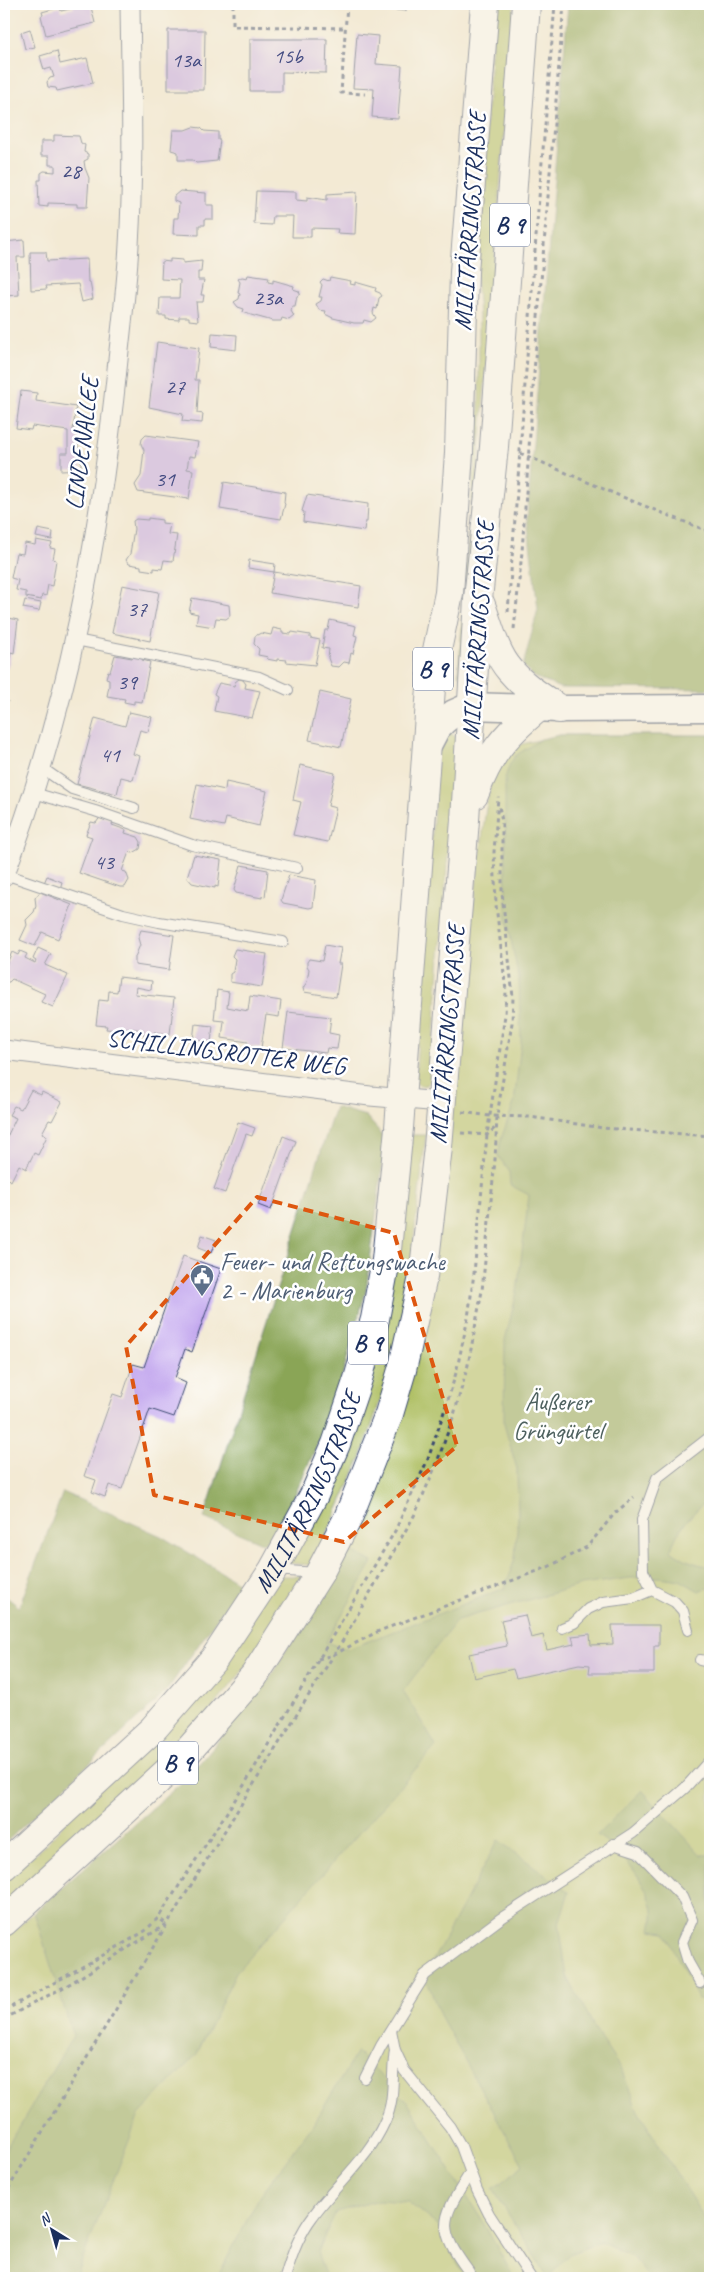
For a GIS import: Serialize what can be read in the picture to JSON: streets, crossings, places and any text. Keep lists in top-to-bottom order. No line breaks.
{"streets":{"main road":["MILITÄRRINGSTRASSE","B 9"],"street":["LINDENALLEE","SCHILLINGSROTTER WEG"]},"crossings":[["MILITÄRRINGSTRASSE","B 9"],["MILITÄRRINGSTRASSE","SCHILLINGSROTTER WEG"]],"parks":["Äußerer Grüngürtel"],"places":{"public building":["Feuer- und Rettungswache 2 - Marienburg"]},"house_numbers":["15b","13a","28","23a","27","31","37","39","41","43"],"north":"top left"}
